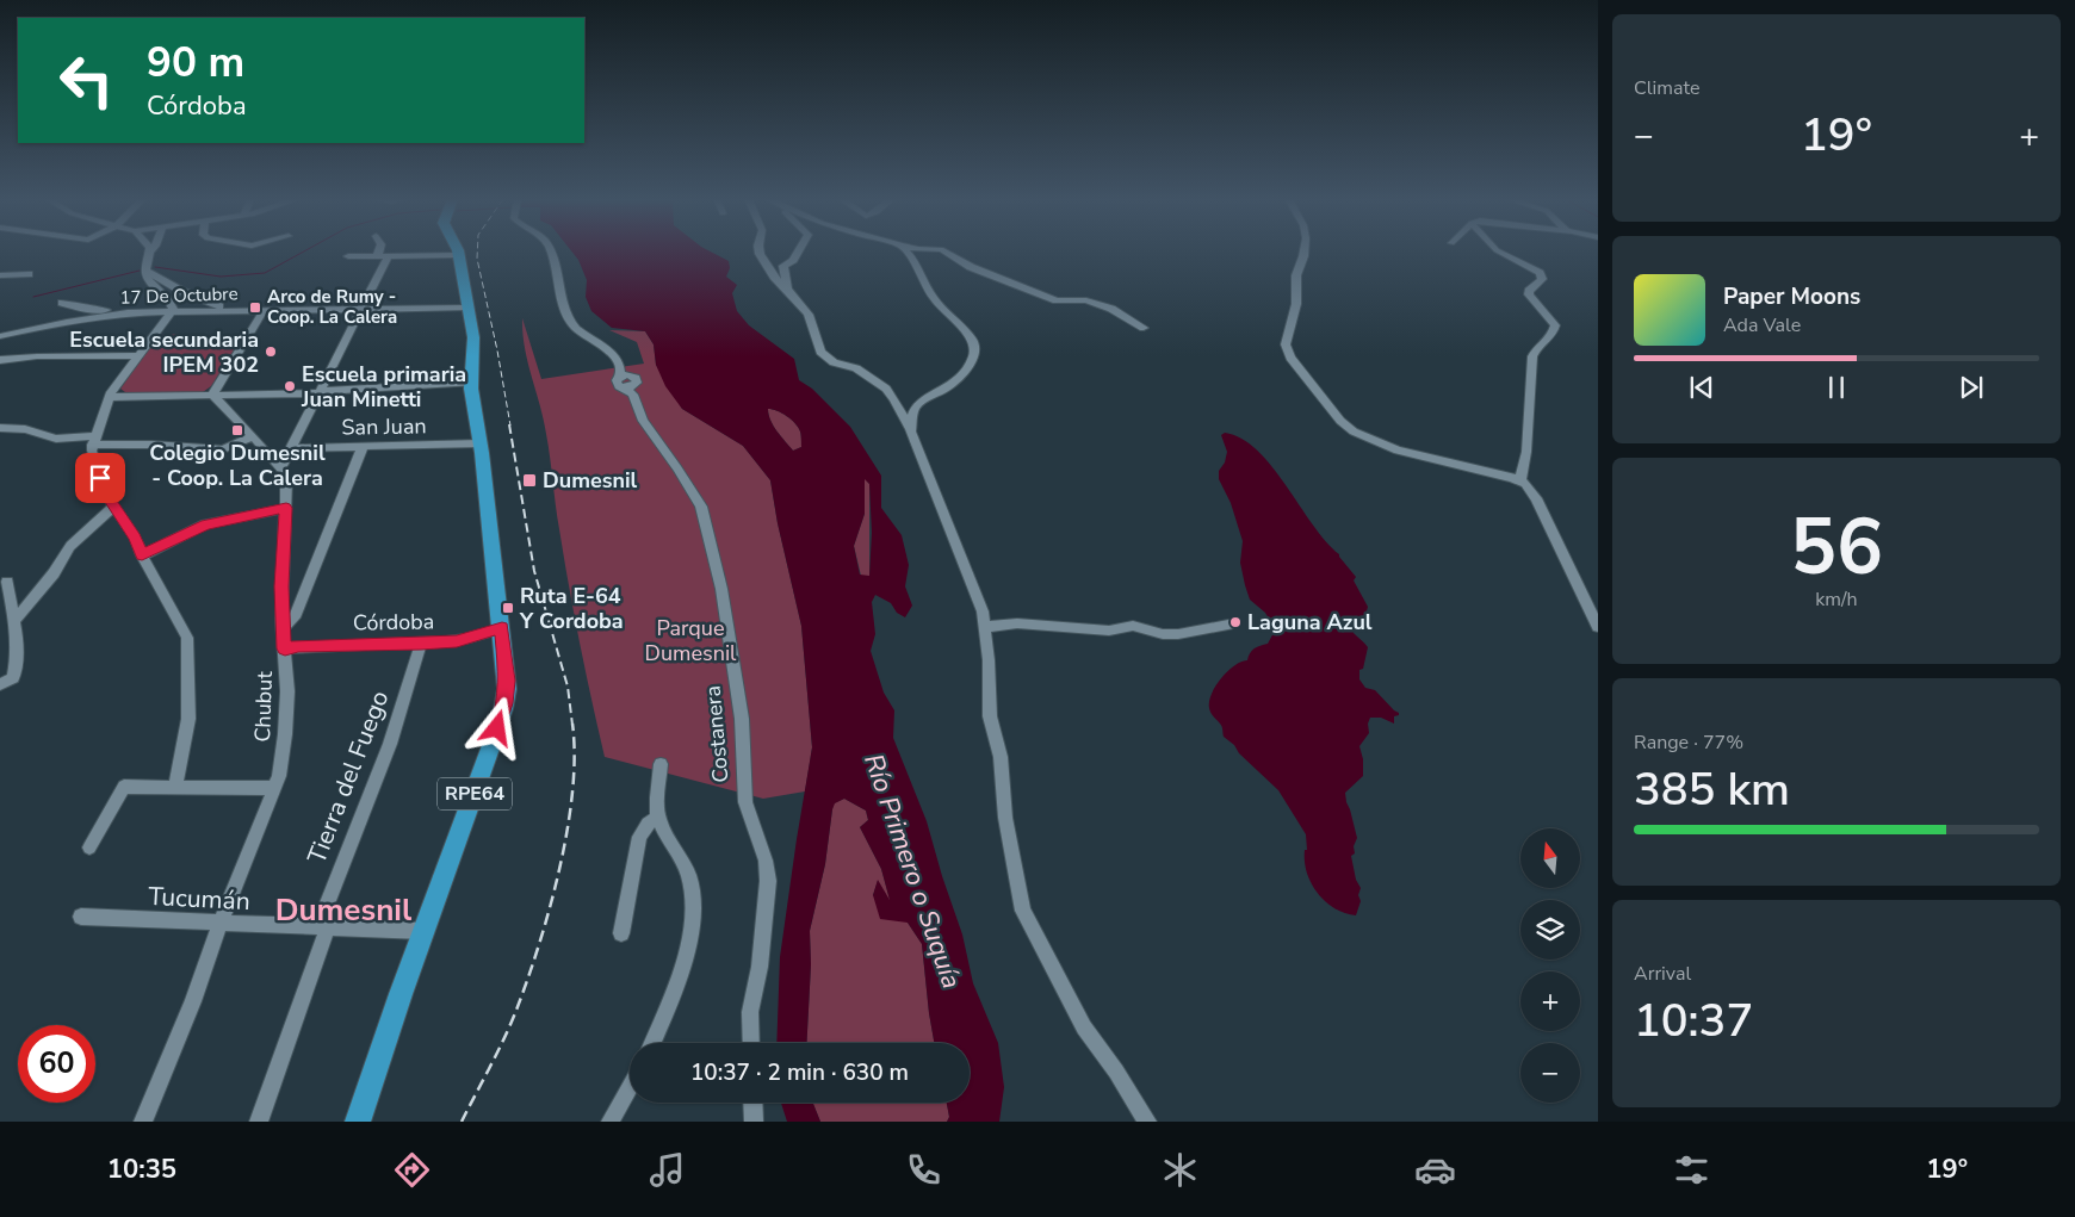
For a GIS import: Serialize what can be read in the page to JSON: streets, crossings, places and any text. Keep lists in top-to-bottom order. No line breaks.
{"streets":{"main road":["RPE64"],"street":["17 De Octubre","San Juan","Córdoba","Chubut","Costanera","Tierra del Fuego","Tucumán"]},"crossings":[["17 De Octubre","RPE64"],["San Juan","RPE64"],["Córdoba","Chubut"],["Córdoba","Tierra del Fuego"],["Córdoba","RPE64"],["Chubut","Tucumán"],["Tierra del Fuego","Tucumán"],["RPE64","Tucumán"]],"districts":["Dumesnil"],"water":["Río Primero o Suquía"],"parks":["Parque Dumesnil"],"places":{"transit":["Arco de Rumy - Coop. La Calera","Colegio Dumesnil - Coop. La Calera","Dumesnil","Ruta E-64 Y Cordoba"],"other":["Escuela secundaria IPEM 302","Escuela primaria Juan Minetti","Laguna Azul"]},"north":"top","page":{"tile":["Climate",["56","km/h"],["Range · 77%","385 km"],["Arrival","10:37"]],"turn":["90 m","Córdoba"],"heat":["−","19°","+"],"song":["Paper Moons","Ada Vale"],"map_buttons":["+","−"],"limit":"60","trip":"10:37 · 2 min · 630 m","tabs":["10:35","19°"]}}
